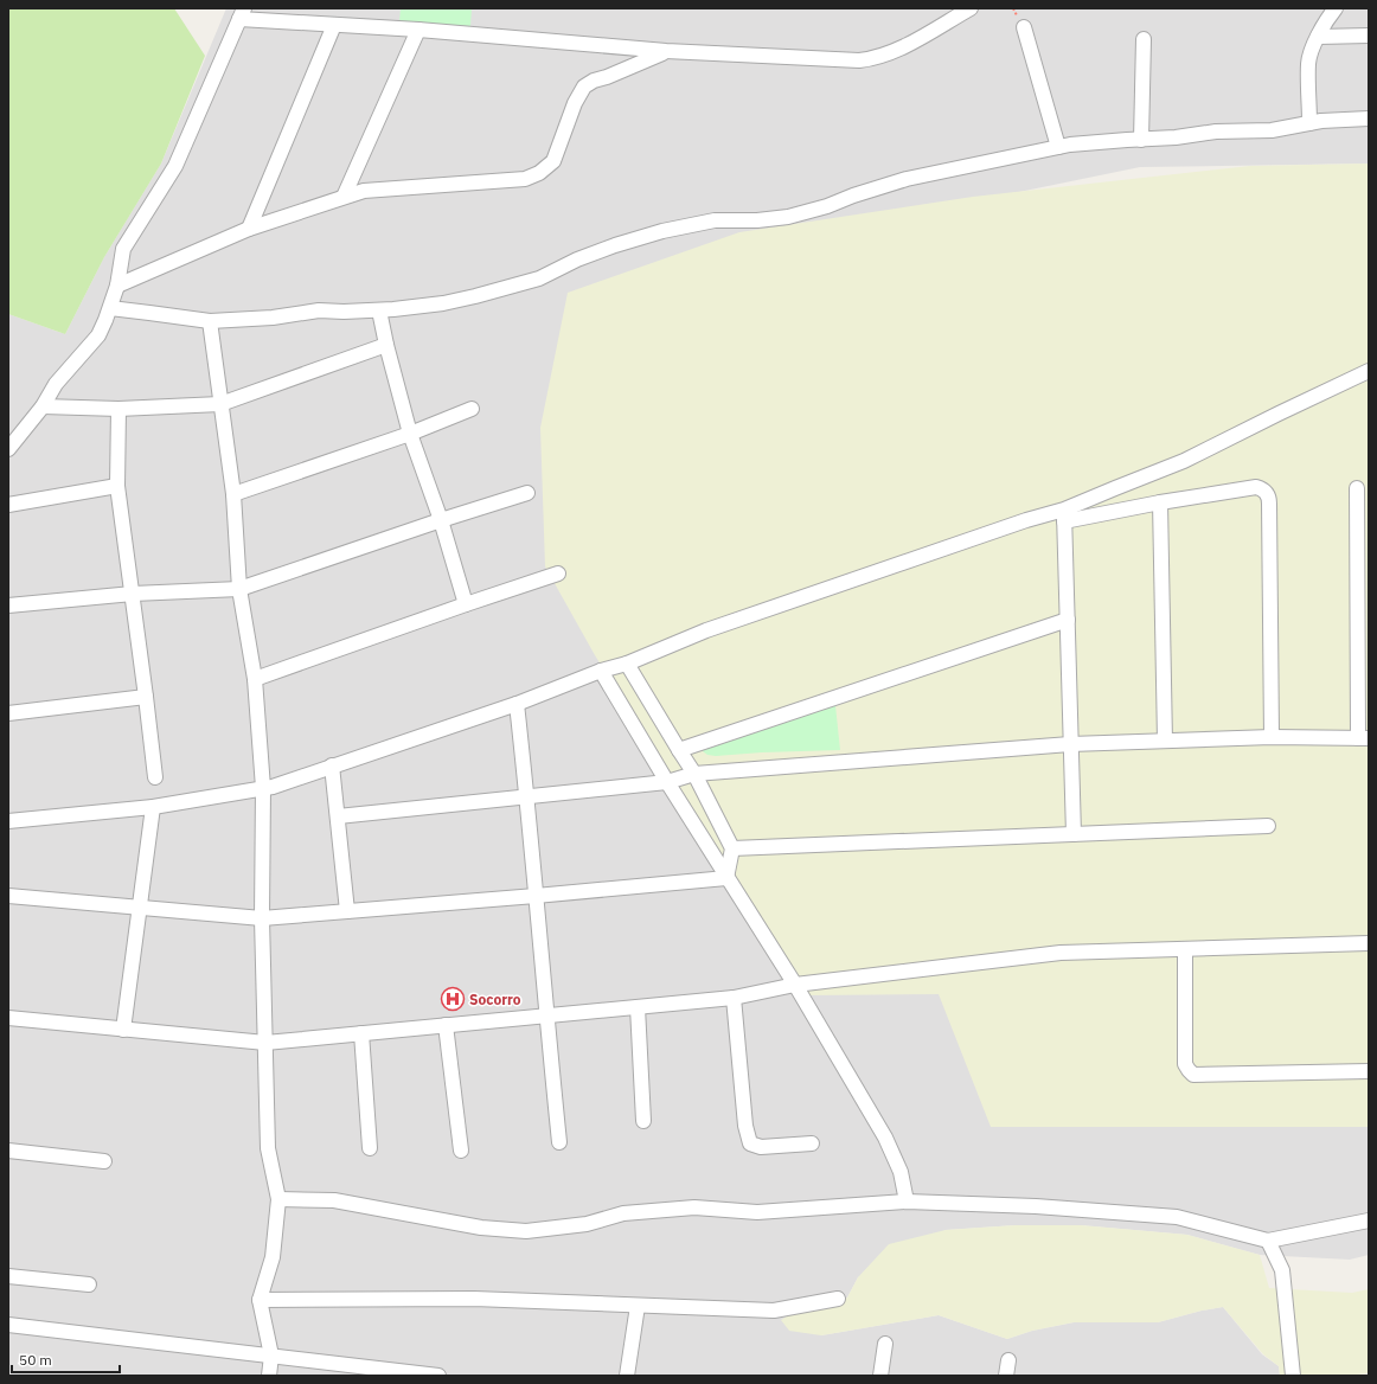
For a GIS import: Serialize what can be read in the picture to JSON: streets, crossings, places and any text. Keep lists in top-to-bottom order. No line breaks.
{"places":{"hospital":["Socorro"]},"scale_bar":"50 m"}
